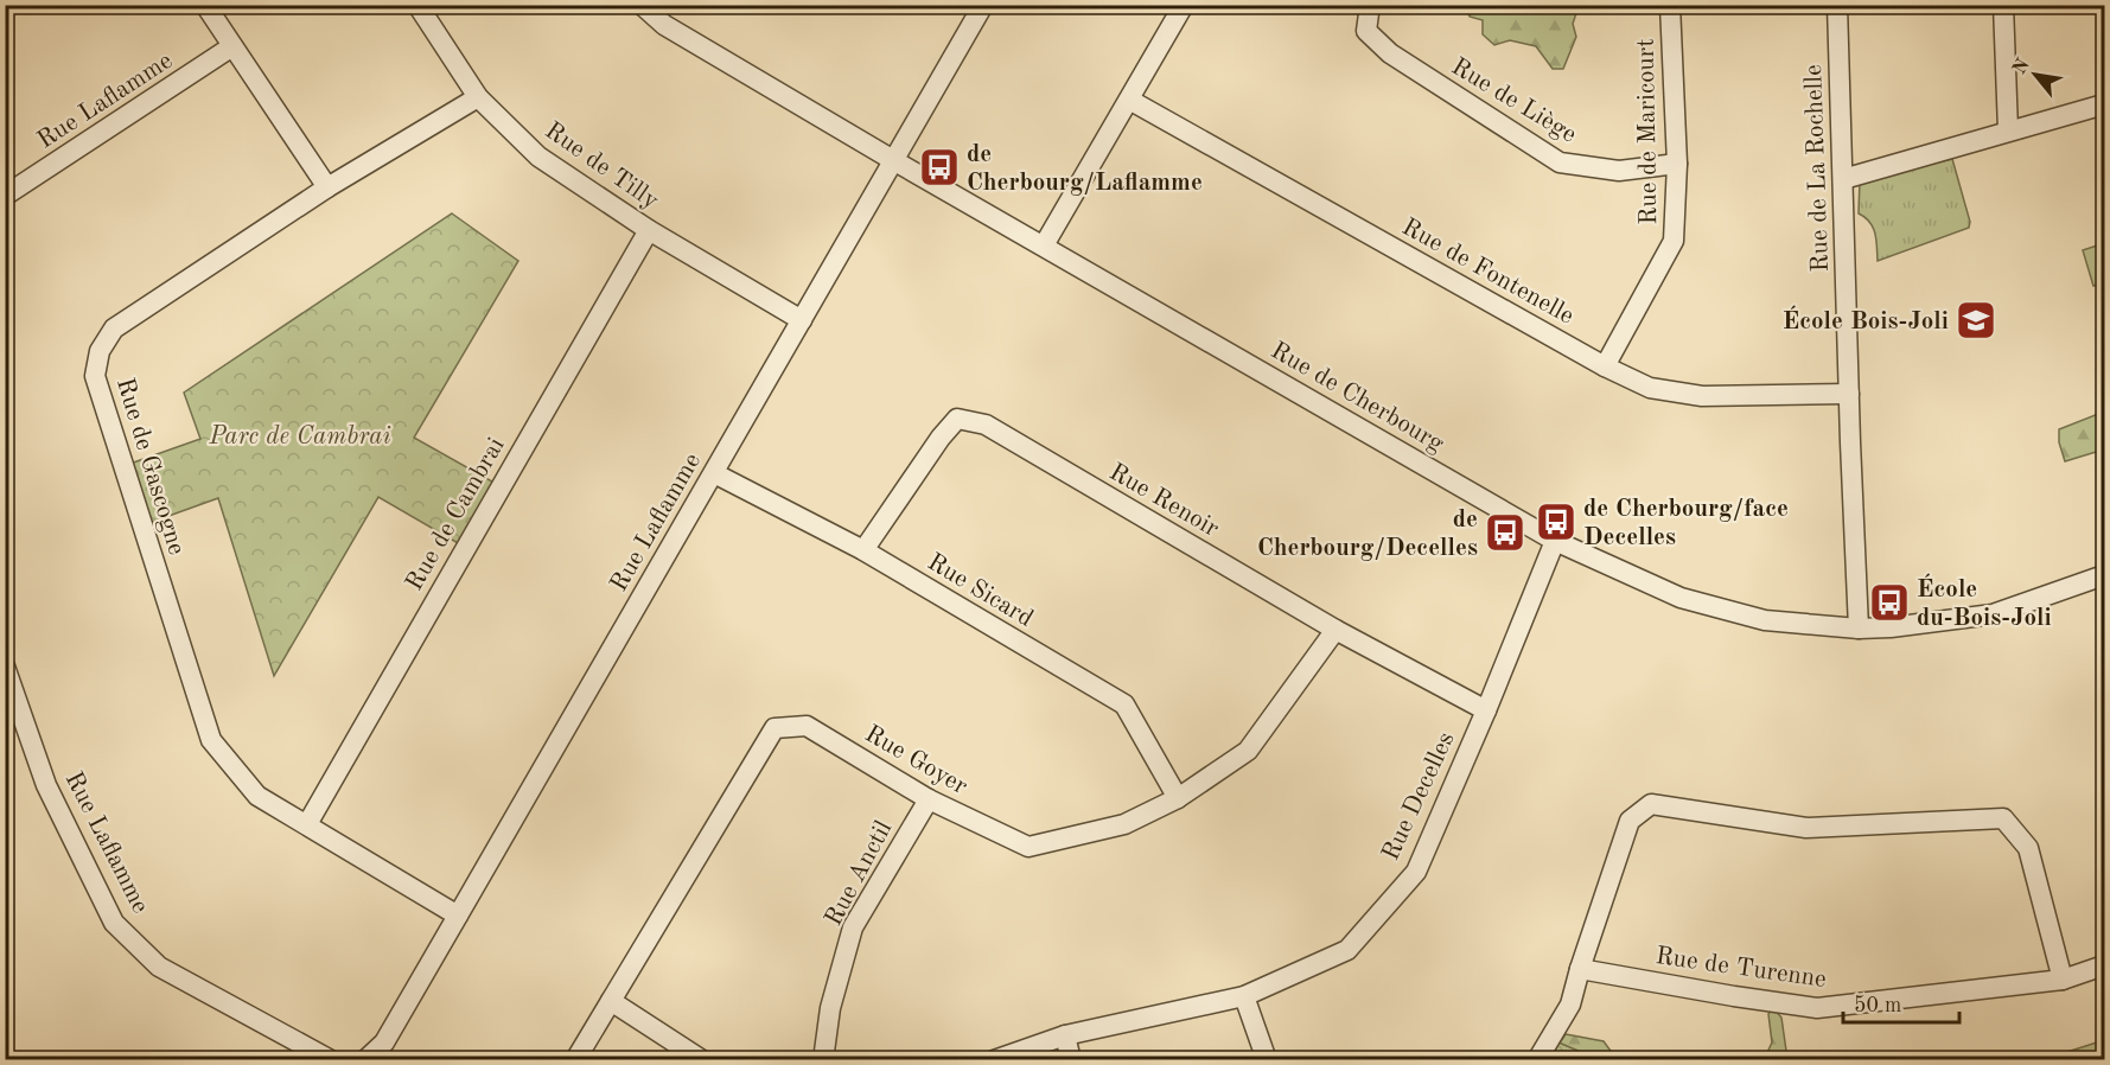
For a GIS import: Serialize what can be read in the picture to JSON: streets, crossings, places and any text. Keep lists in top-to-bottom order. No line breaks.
{"streets":{"street":["Rue Laflamme","Rue de Liège","Rue de Maricourt","Rue de Tilly","Rue de La Rochelle","Rue de Fontenelle","Rue de Cherbourg","Rue de Gascogne","Rue Renoir","Rue de Cambrai","Rue Sicard","Rue Goyer","Rue Decelles","Rue Anctil","Rue de Turenne"]},"crossings":[["Rue Laflamme","Rue de Tilly"],["Rue Laflamme","Rue de Cherbourg"],["Rue Laflamme","Rue de Gascogne"],["Rue Laflamme","Rue Sicard"],["Rue de Liège","Rue de Maricourt"],["Rue de Maricourt","Rue de Fontenelle"],["Rue de Tilly","Rue de Gascogne"],["Rue de Tilly","Rue de Cambrai"],["Rue de La Rochelle","Rue de Fontenelle"],["Rue de La Rochelle","Rue de Cherbourg"],["Rue de Cherbourg","Rue Decelles"],["Rue de Gascogne","Rue de Cambrai"],["Rue Renoir","Rue Sicard"],["Rue Renoir","Rue Goyer"],["Rue Renoir","Rue Decelles"],["Rue Sicard","Rue Goyer"],["Rue Goyer","Rue Anctil"]],"parks":["Parc de Cambrai"],"places":{"bus stop":["de Cherbourg/Laflamme","de Cherbourg/face Decelles","de Cherbourg/Decelles","École du-Bois-Joli"],"school or university":["École Bois-Joli"]},"scale_bar":"50 m","north":"top left"}
